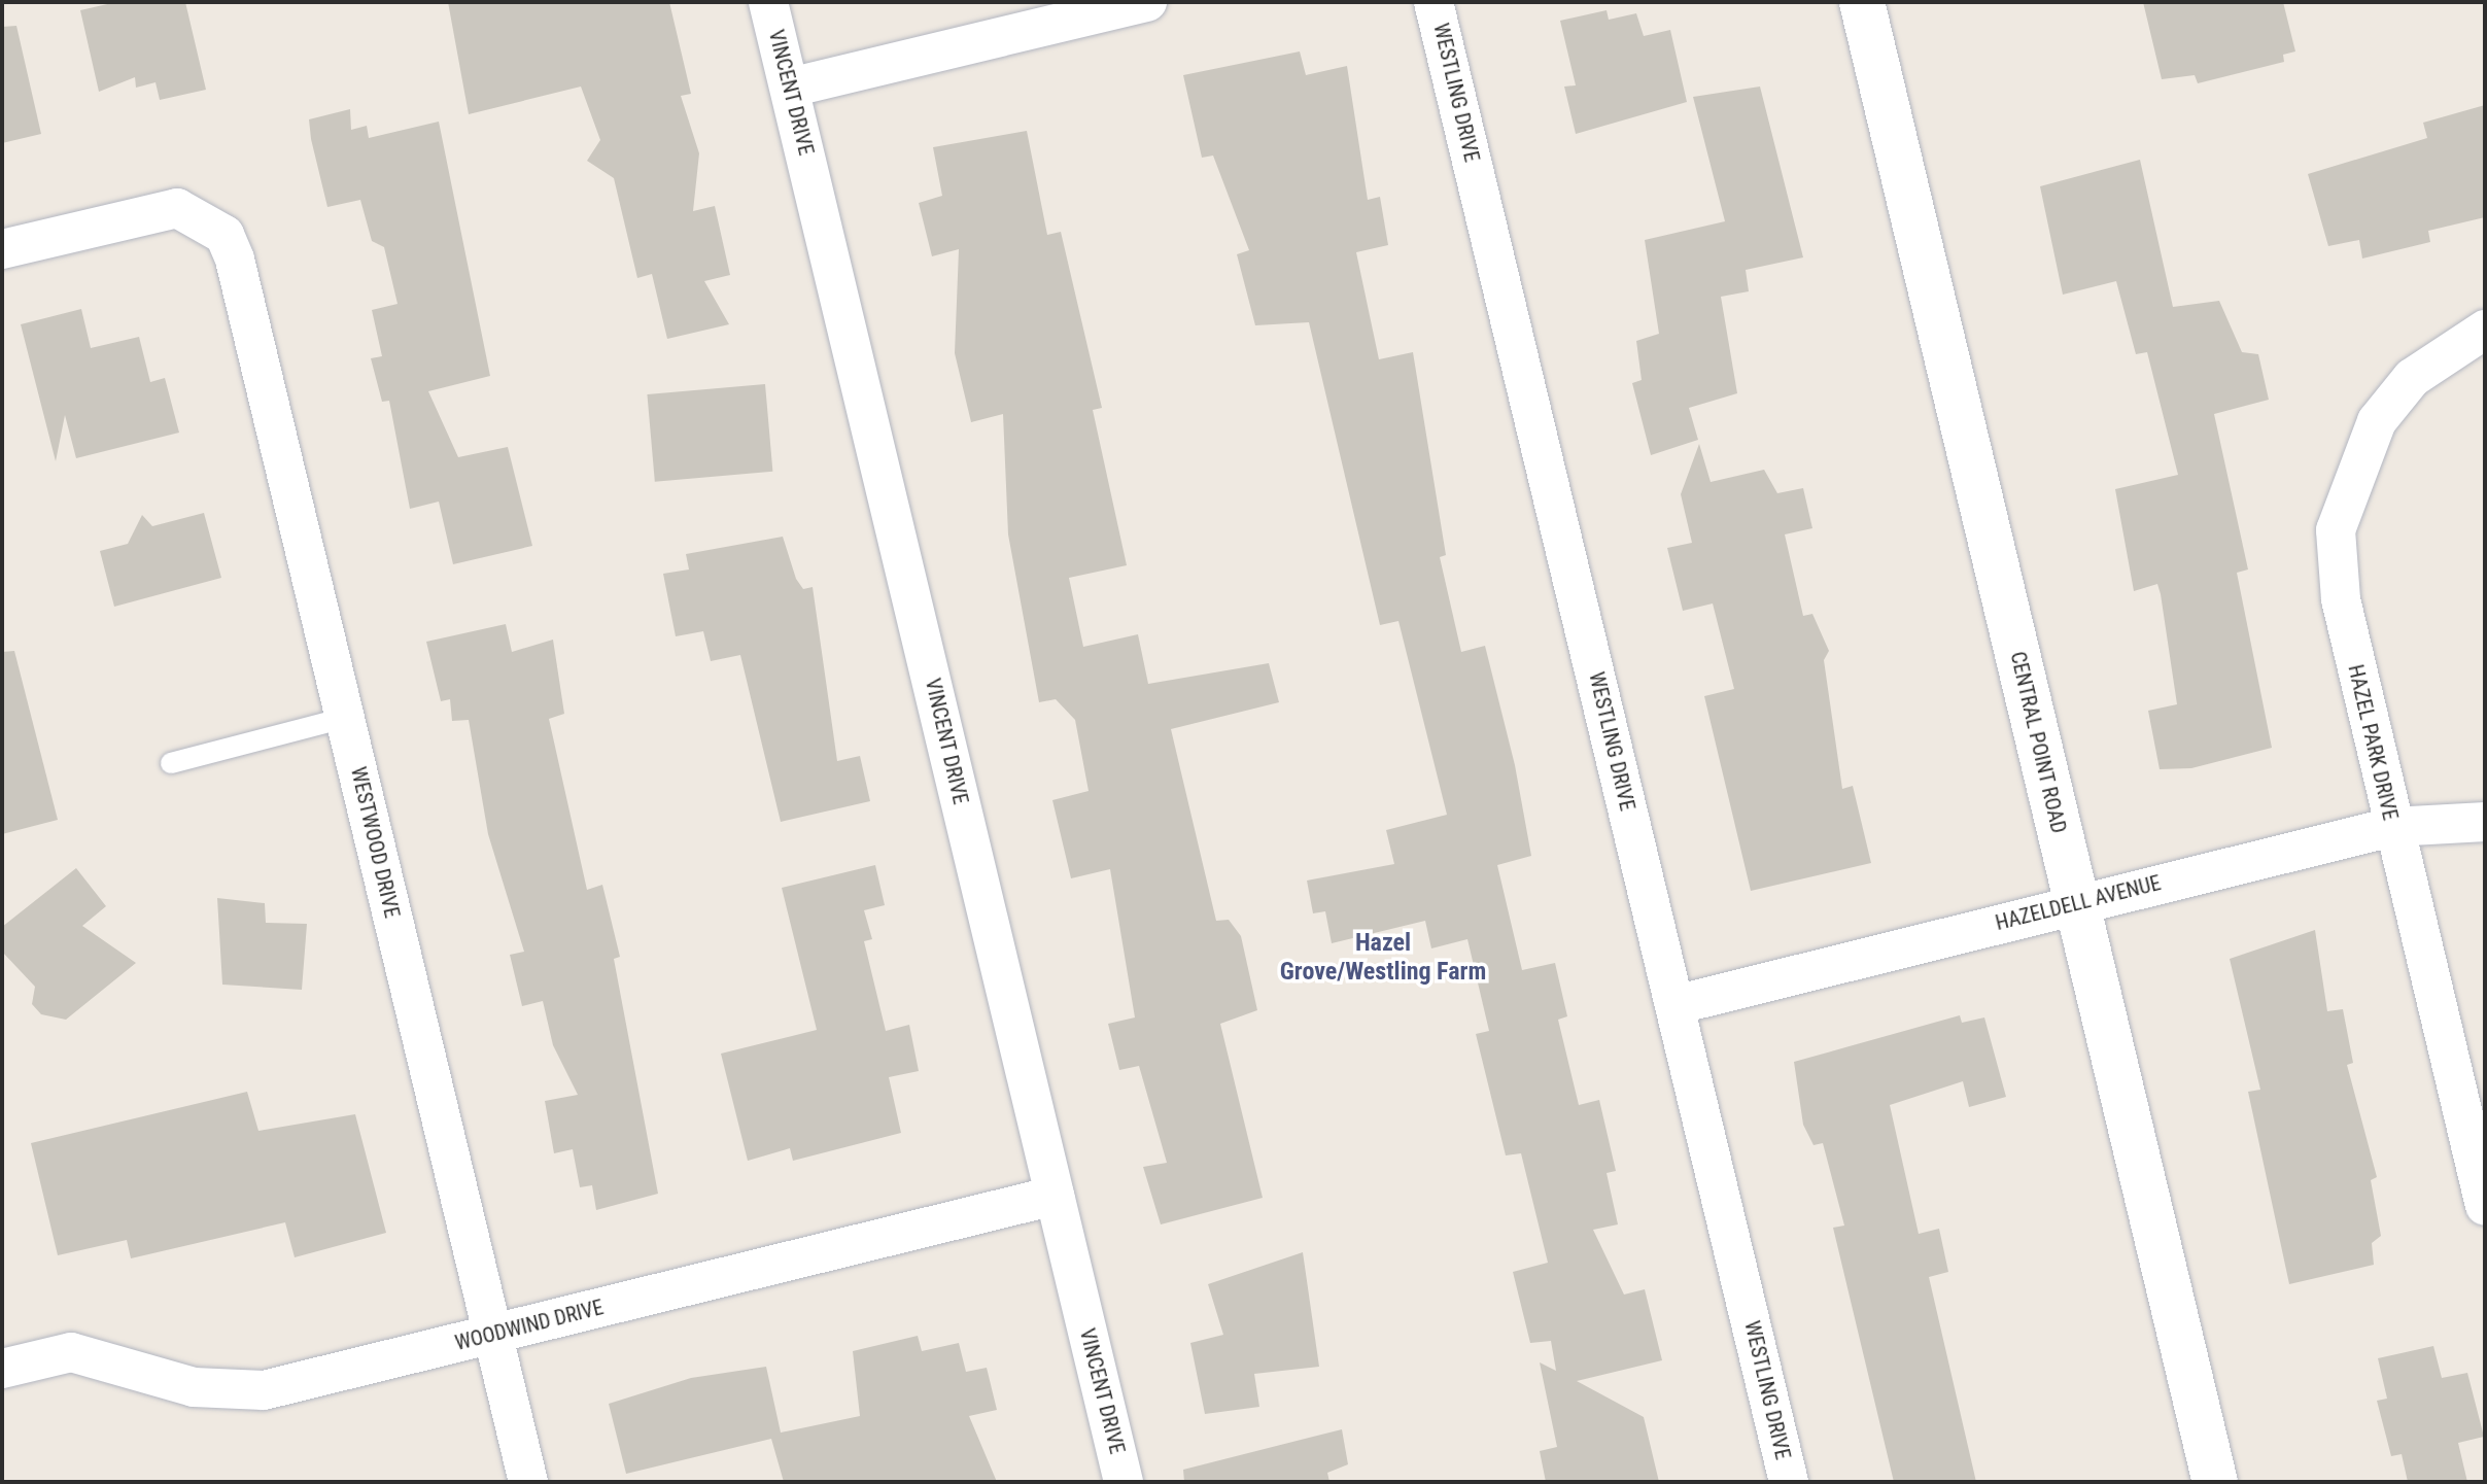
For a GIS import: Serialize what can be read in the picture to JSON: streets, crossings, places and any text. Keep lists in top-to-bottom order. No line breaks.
{"streets":{"street":["VINCENT DRIVE","WESTLING DRIVE","CENTRAL POINT ROAD","HAZEL PARK DRIVE","WESTWOOD DRIVE","HAZELDELL AVENUE","WOODWIND DRIVE"]},"crossings":[["VINCENT DRIVE","WOODWIND DRIVE"],["WESTLING DRIVE","HAZELDELL AVENUE"],["CENTRAL POINT ROAD","HAZELDELL AVENUE"],["HAZEL PARK DRIVE","HAZELDELL AVENUE"],["WESTWOOD DRIVE","WOODWIND DRIVE"]],"districts":["Hazel Grove/Westling Farm"]}
